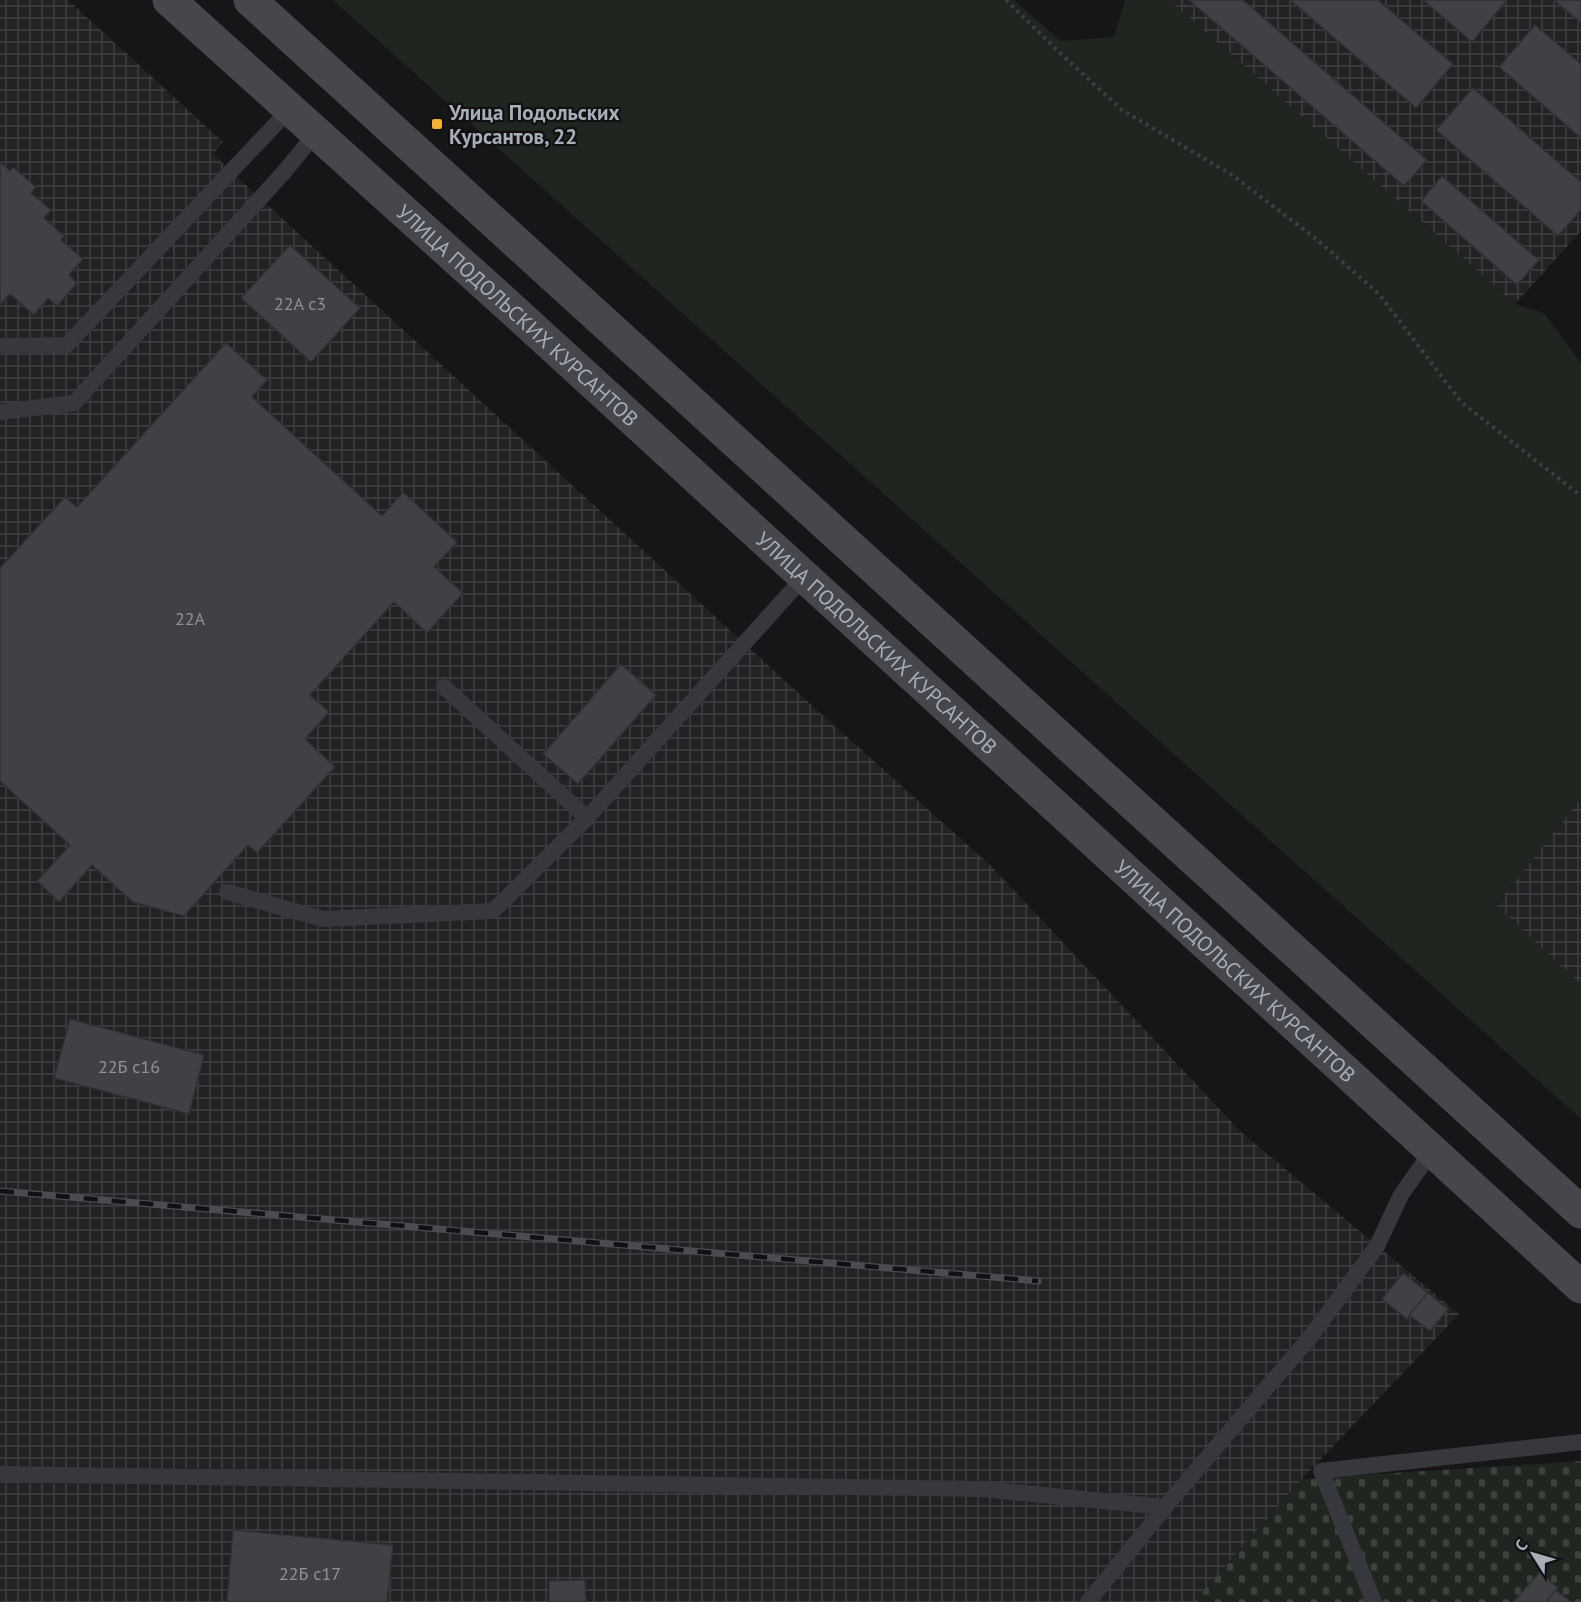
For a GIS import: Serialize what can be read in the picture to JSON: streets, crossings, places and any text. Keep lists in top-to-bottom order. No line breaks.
{"streets":{"main road":["УЛИЦА ПОДОЛЬСКИХ КУРСАНТОВ"]},"places":{"transit":["Улица Подольских Курсантов, 22"]},"house_numbers":["22А с3","22А","22Б с16","22Б с17"],"north":"top left"}
